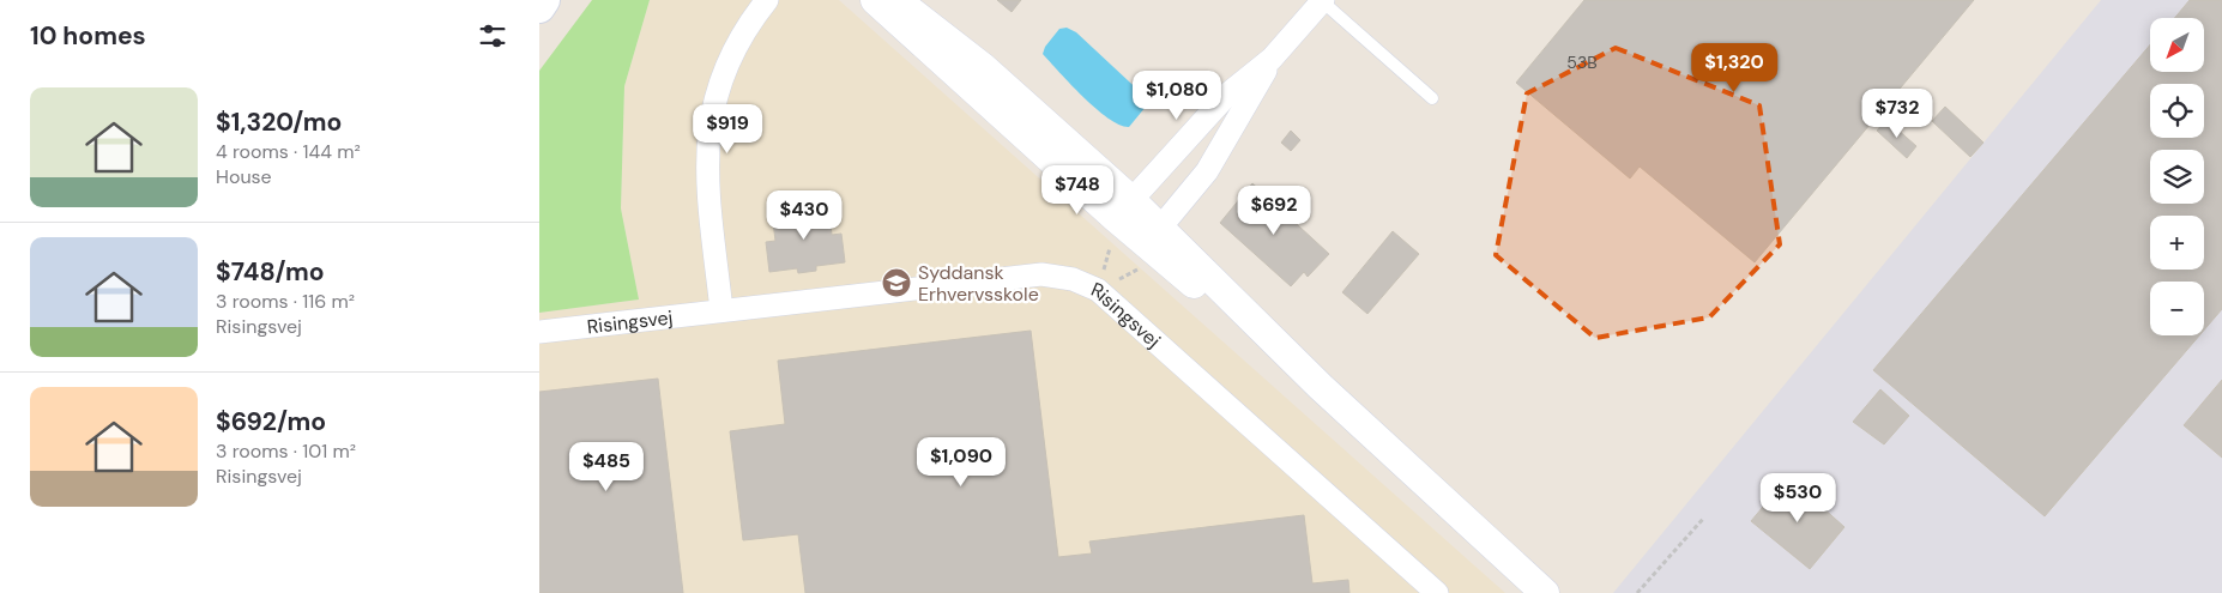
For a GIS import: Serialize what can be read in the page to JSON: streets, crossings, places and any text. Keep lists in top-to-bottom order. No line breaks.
{"streets":{"street":["Risingsvej"]},"places":{"school or university":["Syddansk Erhvervsskole"]},"house_numbers":["53B"],"north":"bottom left","page":{"heading":"10 homes","map_buttons":["+","−"],"price":["$1,320","$1,080","$732","$919","$748","$692","$430","$1,090","$485","$530"],"list":[{"name":"$1,320/mo","note":"4 rooms · 144 m² · House"},{"name":"$748/mo","note":"3 rooms · 116 m² · Risingsvej"},{"name":"$692/mo","note":"3 rooms · 101 m² · Risingsvej"}]}}
